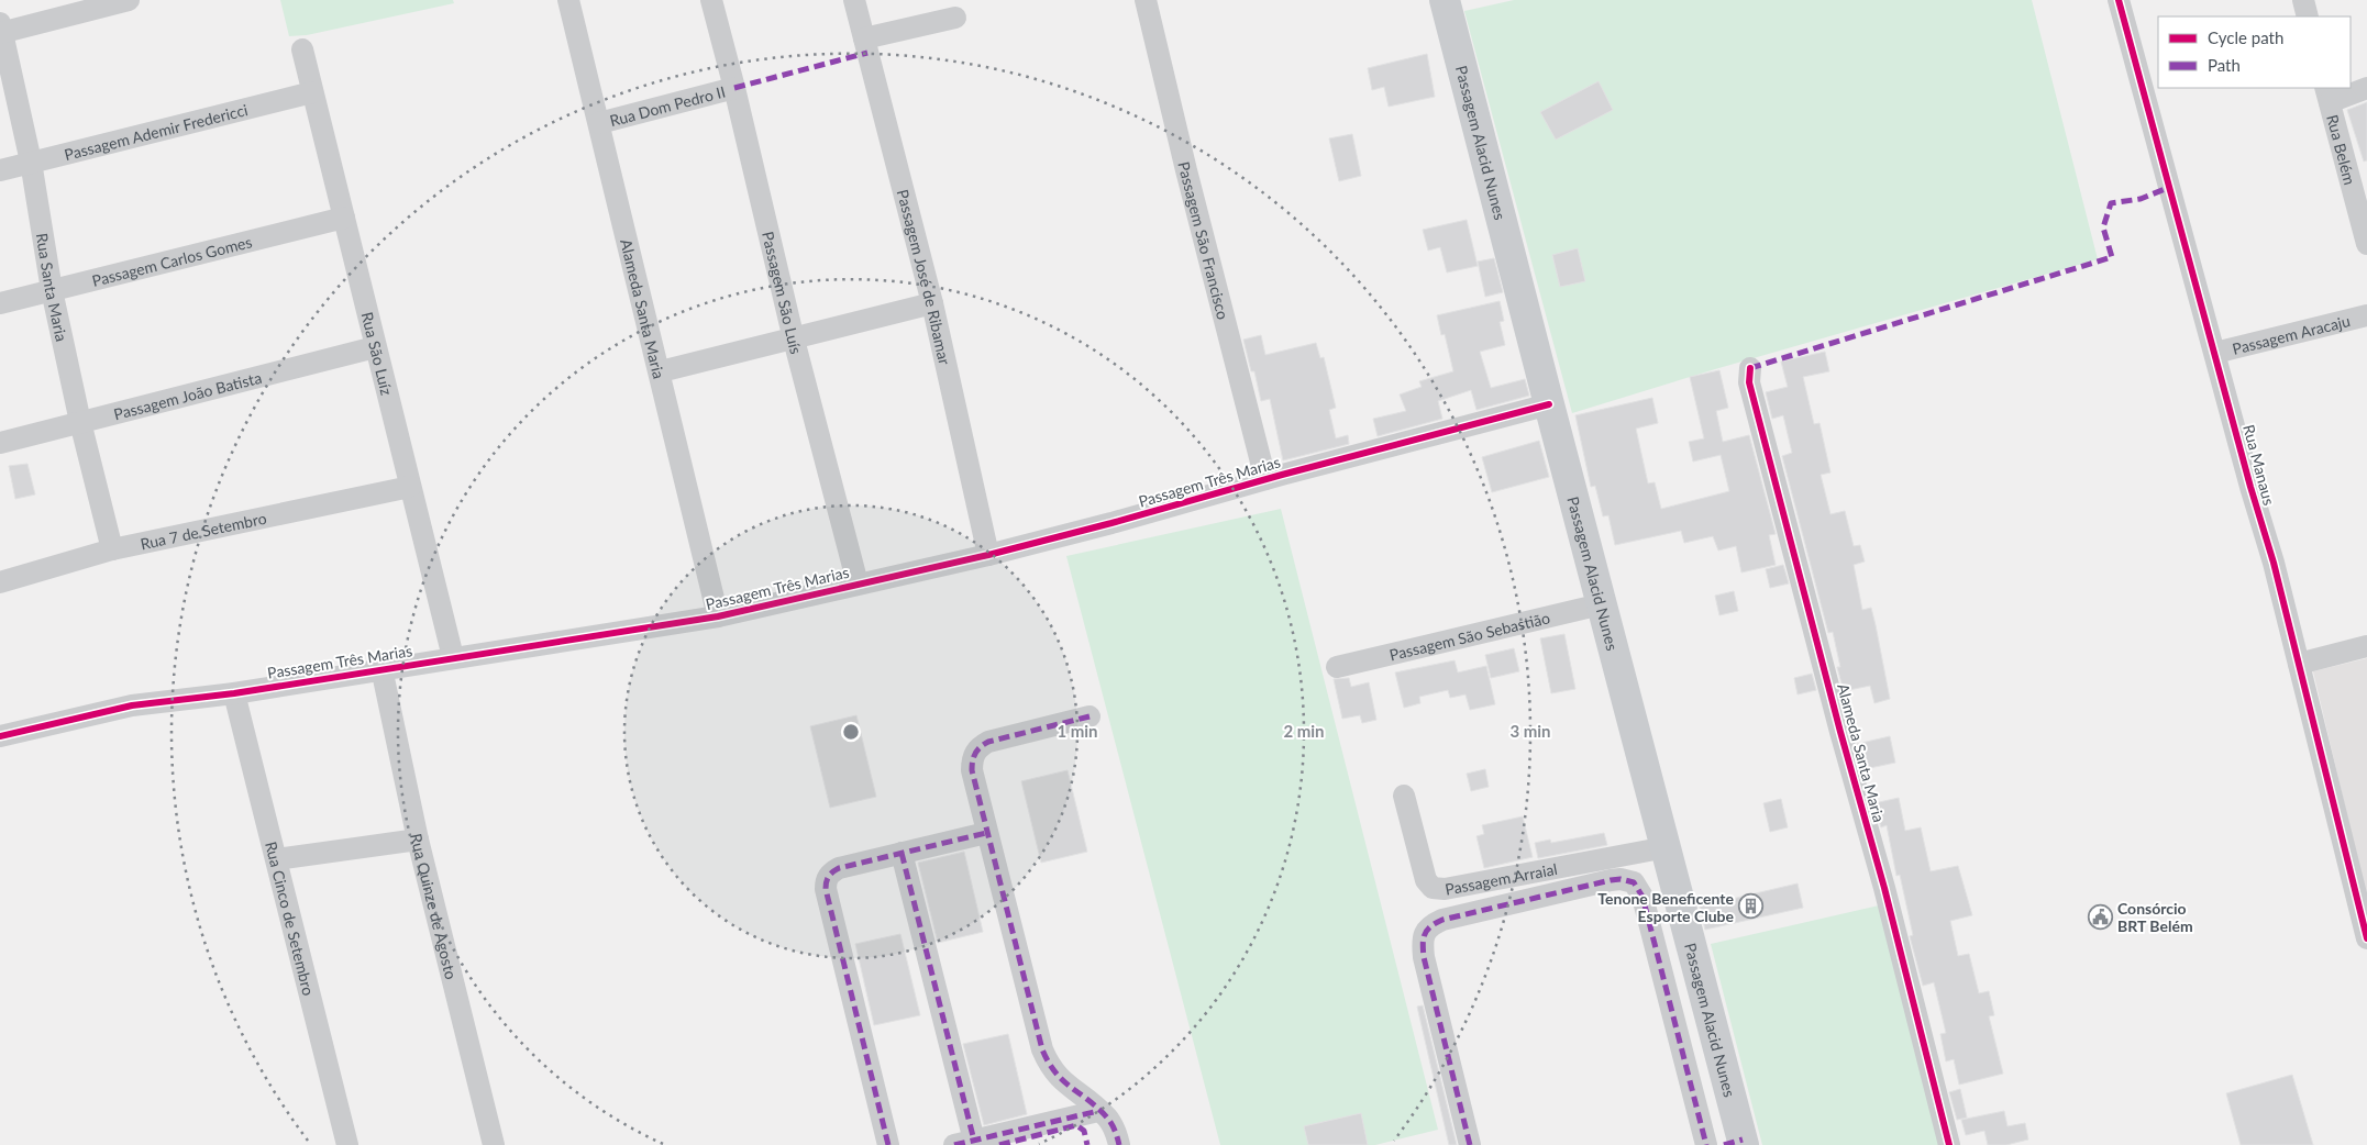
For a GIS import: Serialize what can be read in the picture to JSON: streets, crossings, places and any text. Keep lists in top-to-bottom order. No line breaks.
{"streets":{"main road":["Passagem Alacid Nunes"],"street":["Rua Dom Pedro II","Passagem Ademir Fredericci","Rua Belém","Passagem São Francisco","Passagem Carlos Gomes","Passagem José de Ribamar","Rua Santa Maria","Passagem São Luís","Alameda Santa Maria","Passagem Aracaju","Rua São Luíz","Passagem João Batista","Rua Manaus","Passagem Três Marias","Rua 7 de Setembro","Passagem São Sebastião","Passagem Arraial","Rua Quinze de Agosto","Rua Cinco de Setembro"]},"crossings":[["Rua Dom Pedro II","Passagem São Luís"],["Rua Dom Pedro II","Alameda Santa Maria"],["Passagem Ademir Fredericci","Rua Santa Maria"],["Passagem Ademir Fredericci","Rua São Luíz"],["Passagem Alacid Nunes","Passagem Três Marias"],["Passagem Alacid Nunes","Passagem São Sebastião"],["Passagem Alacid Nunes","Passagem Arraial"],["Passagem São Francisco","Passagem Três Marias"],["Passagem Carlos Gomes","Rua Santa Maria"],["Passagem Carlos Gomes","Rua São Luíz"],["Passagem José de Ribamar","Passagem Três Marias"],["Rua Santa Maria","Passagem João Batista"],["Rua Santa Maria","Rua 7 de Setembro"],["Passagem São Luís","Passagem Três Marias"],["Alameda Santa Maria","Passagem Três Marias"],["Passagem Aracaju","Rua Manaus"],["Rua São Luíz","Passagem João Batista"],["Rua São Luíz","Passagem Três Marias"],["Rua São Luíz","Rua 7 de Setembro"],["Passagem Três Marias","Rua Quinze de Agosto"],["Passagem Três Marias","Rua Cinco de Setembro"]],"places":{"building":["Tenone Beneficente Esporte Clube"],"public building":["Consórcio BRT Belém"]},"legend":["Cycle path","Path"],"rings":["1 min","2 min","3 min"]}
